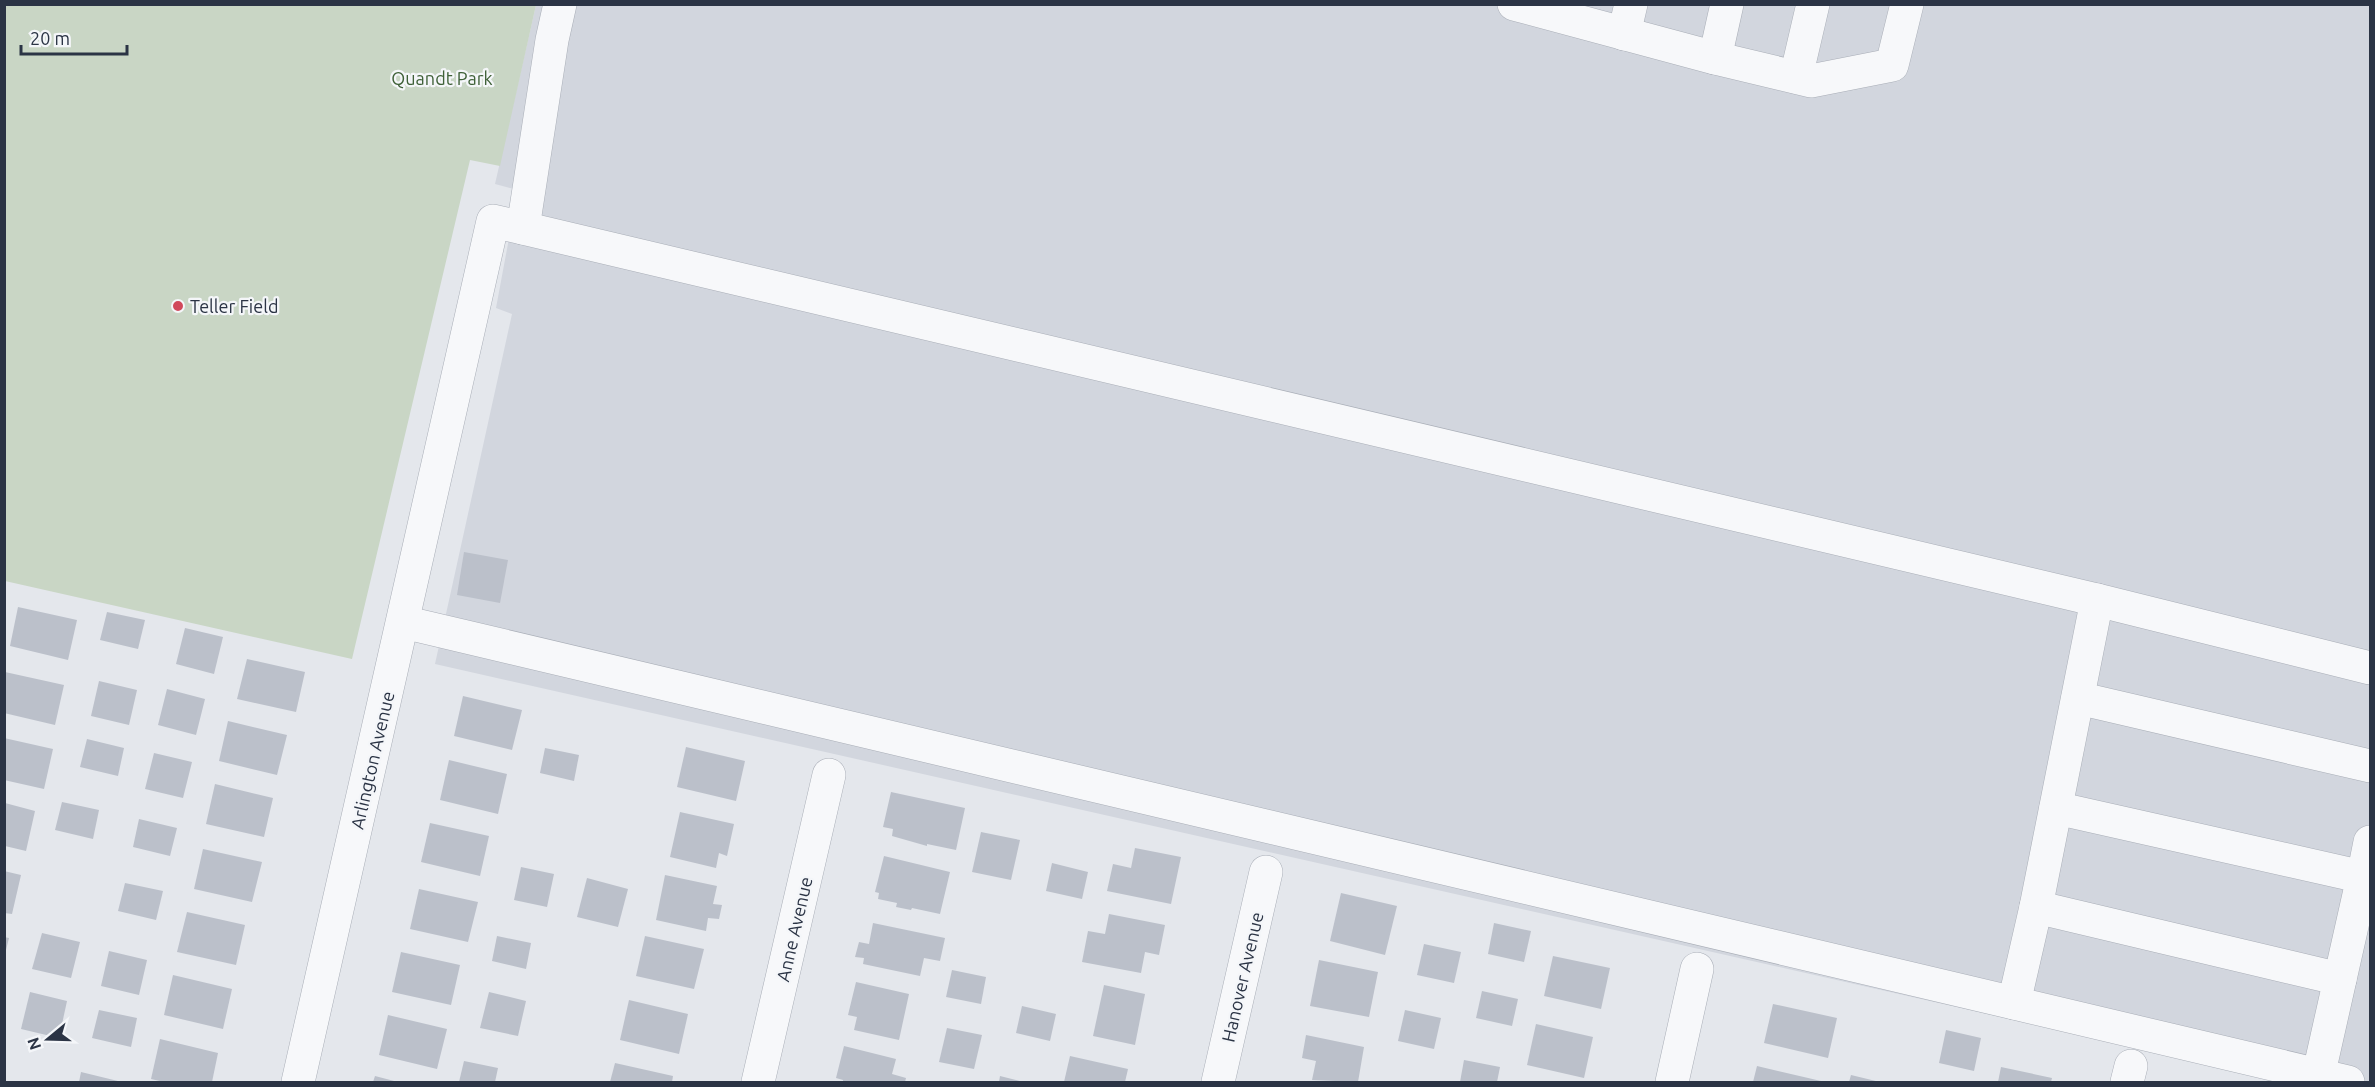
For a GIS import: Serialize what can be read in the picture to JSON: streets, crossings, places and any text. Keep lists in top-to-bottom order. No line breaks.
{"streets":{"street":["Arlington Avenue","Anne Avenue","Hanover Avenue"]},"parks":["Quandt Park"],"places":["Teller Field"],"scale_bar":"20 m","north":"left"}
